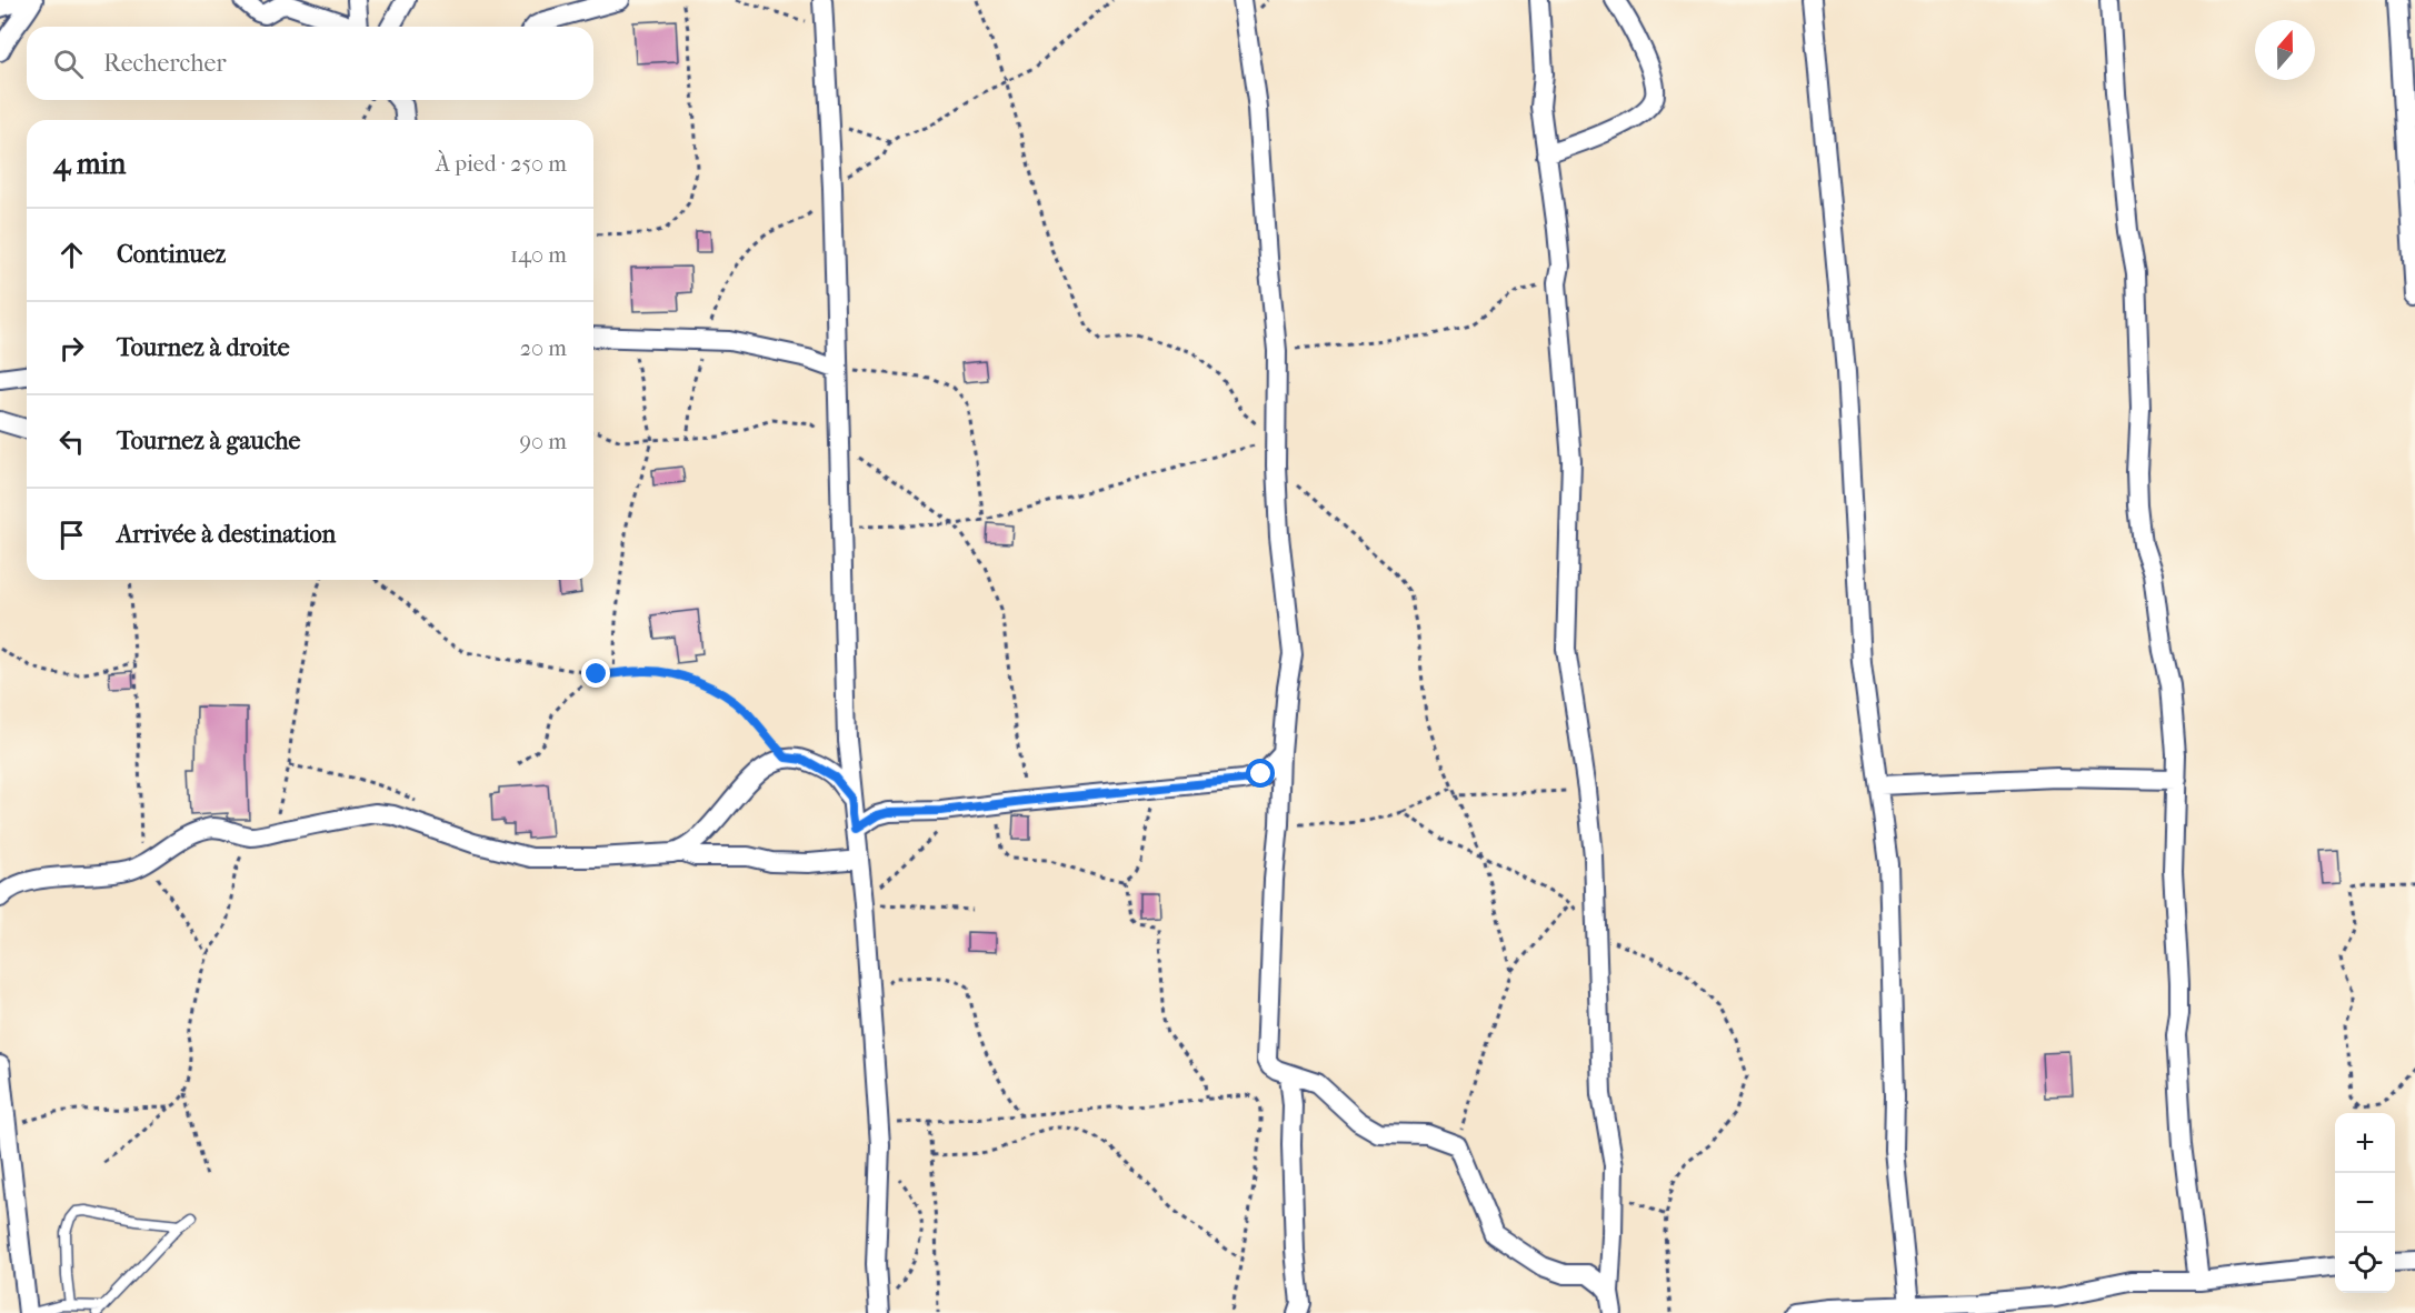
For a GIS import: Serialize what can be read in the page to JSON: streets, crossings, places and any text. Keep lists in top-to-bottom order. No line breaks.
{"north":"top","page":{"search":"Rechercher","heading":["4 min","À pied · 250 m"],"list":[["Continuez","140 m"],["Tournez à droite","20 m"],["Tournez à gauche","90 m"],"Arrivée à destination"],"map_buttons":["+","−"]}}
